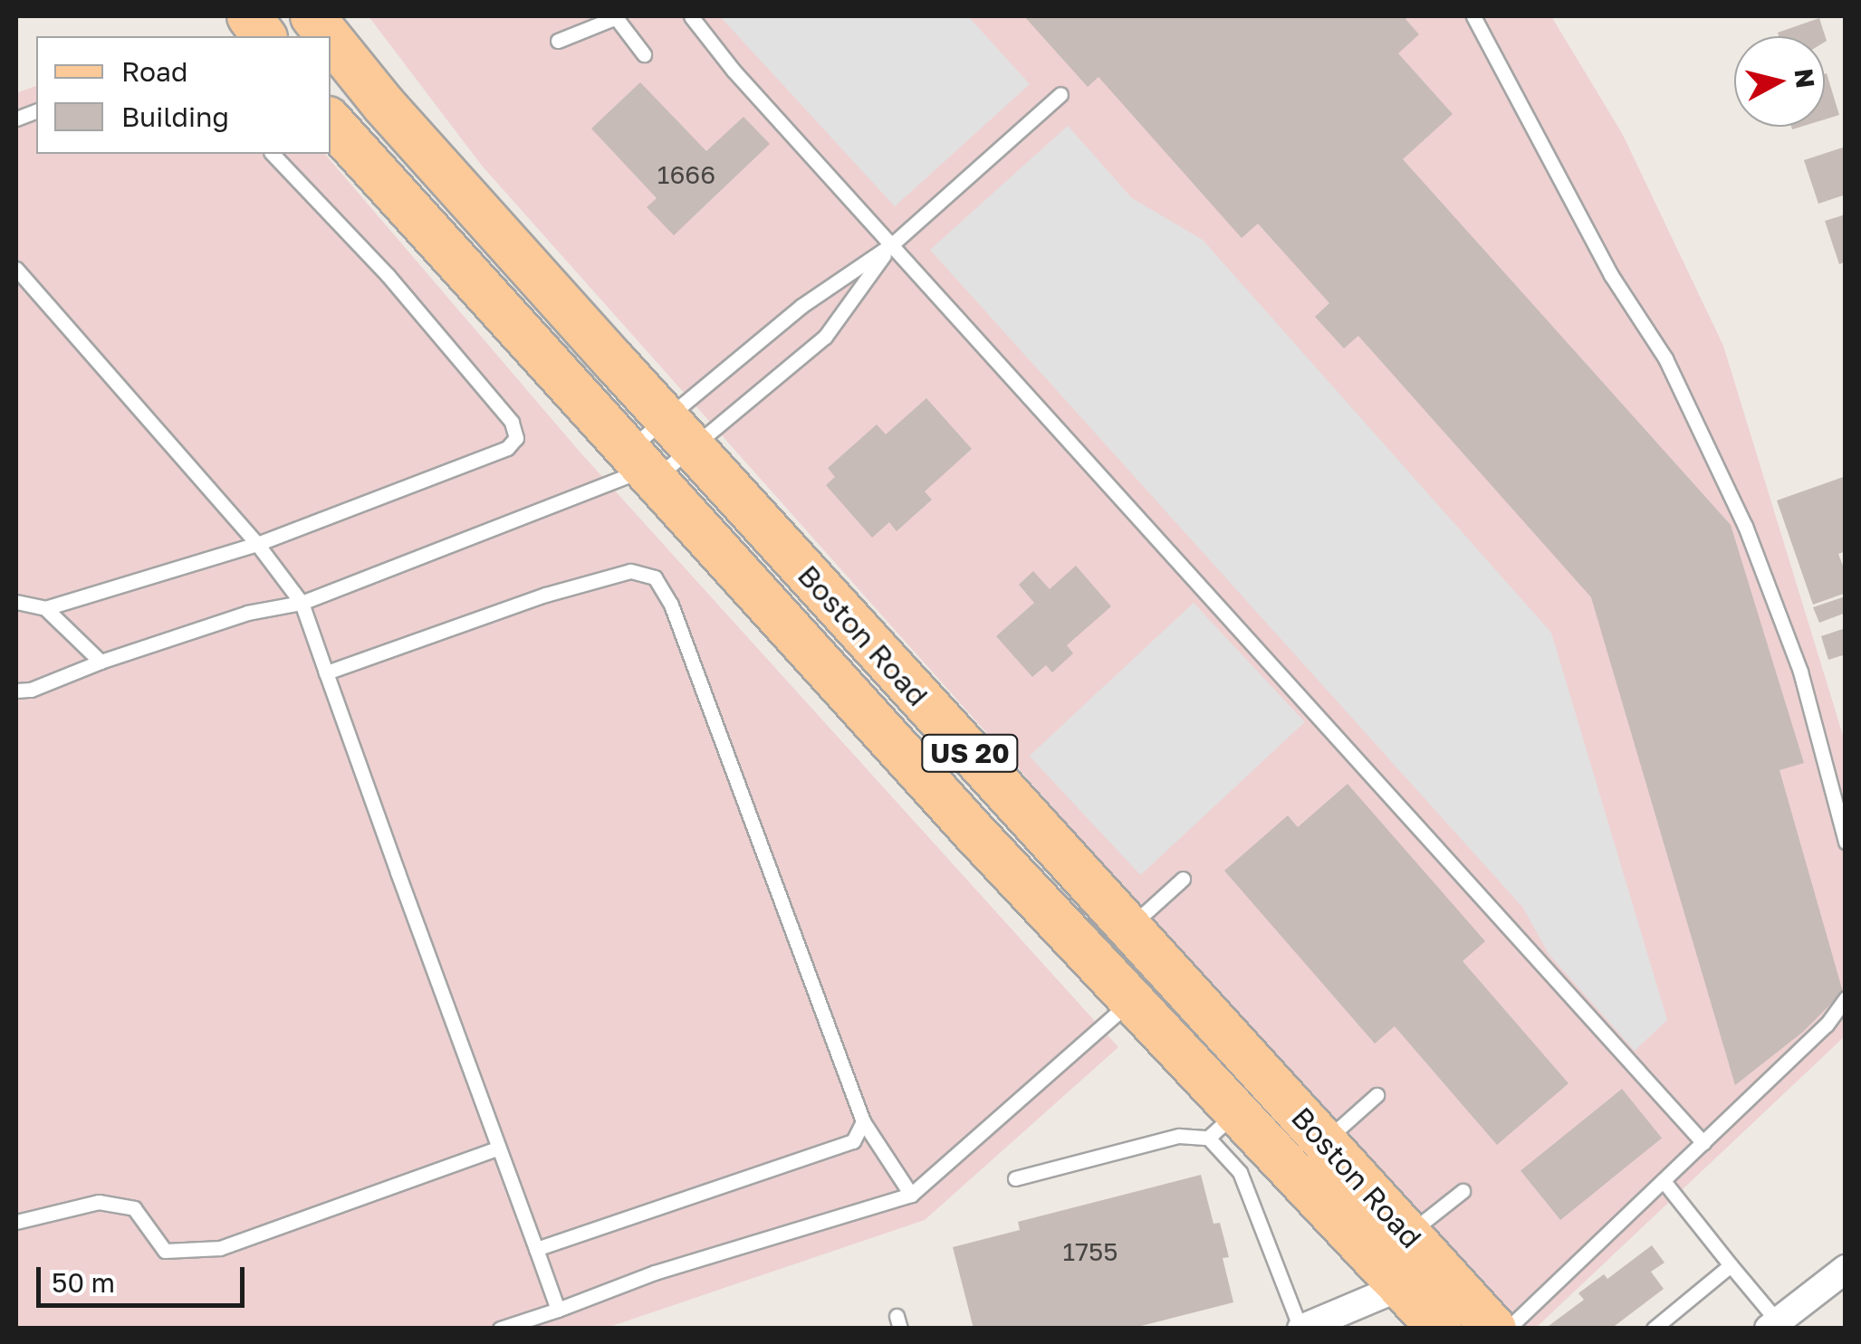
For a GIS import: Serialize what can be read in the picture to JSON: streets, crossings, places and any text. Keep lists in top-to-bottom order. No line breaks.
{"streets":{"main road":["Boston Road","US 20"]},"house_numbers":["1666","1755"],"legend":["Road","Building"],"scale_bar":"50 m","north":"right"}
